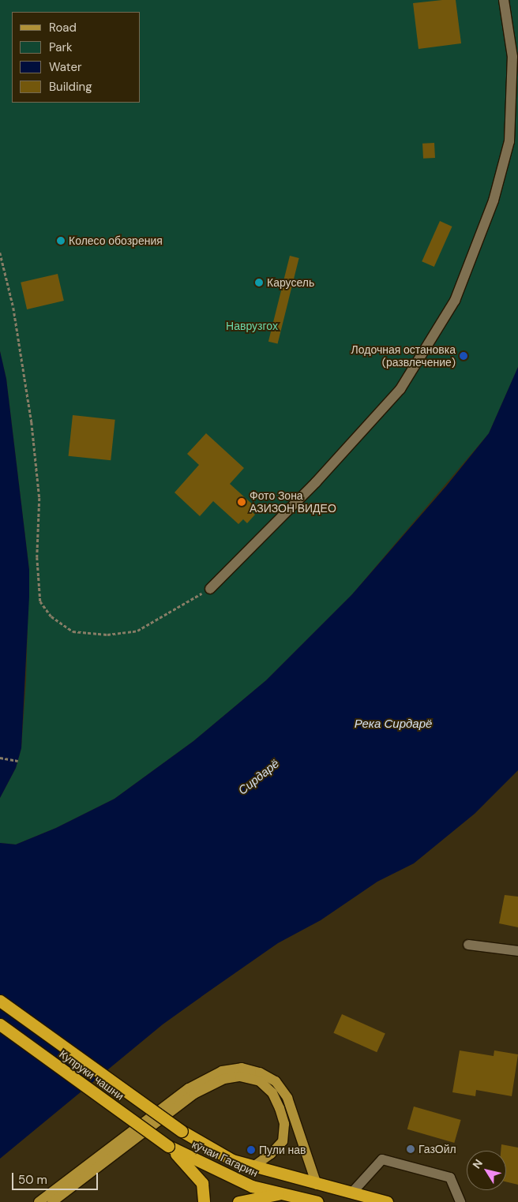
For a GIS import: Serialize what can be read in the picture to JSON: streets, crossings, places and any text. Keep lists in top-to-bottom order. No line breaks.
{"streets":{"highway":["Купруки чашни","кӯчаи Гагарин"]},"crossings":[["Купруки чашни","кӯчаи Гагарин"]],"water":["Река Сирдарё","Сирдарё"],"parks":["Наврузгох"],"places":["Колесо обозрения","Карусель","Лодочная остановка (развлечение)","Фото Зона АЗИЗОН ВИДЕО","ГазОйл","Пули нав"],"legend":["Road","Park","Water","Building"],"scale_bar":"50 m","north":"top left"}
